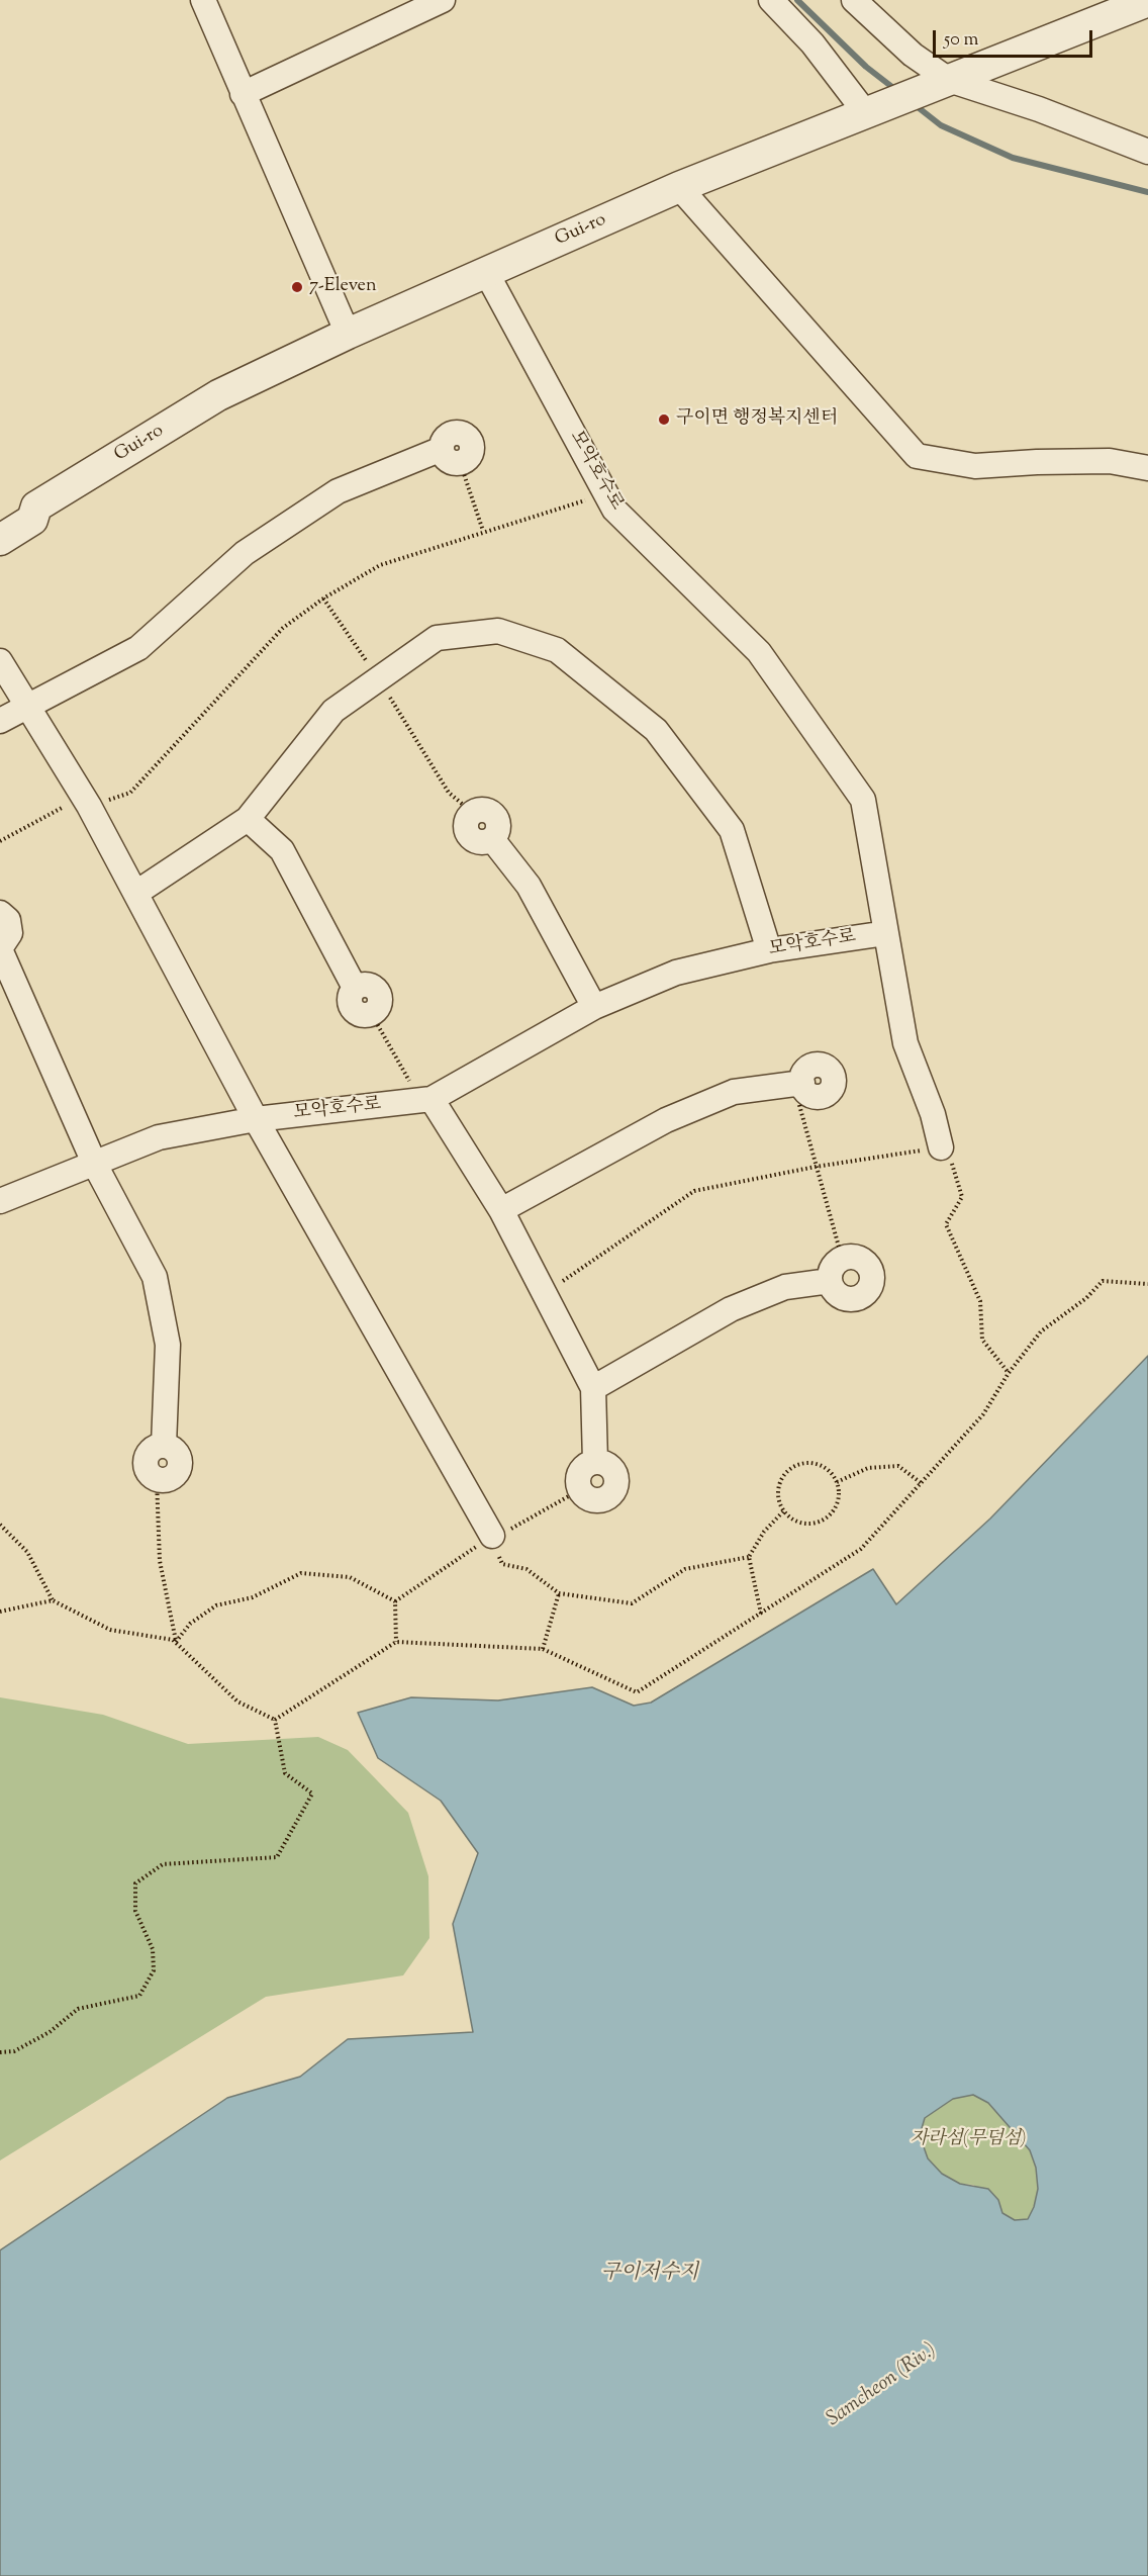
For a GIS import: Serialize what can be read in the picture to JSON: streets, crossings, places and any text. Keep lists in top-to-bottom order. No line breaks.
{"streets":{"street":["Gui-ro","모악호수로"]},"crossings":[["Gui-ro","모악호수로"]],"water":["구이저수지","Samcheon (Riv.)"],"parks":["자라섬(무덤섬)"],"places":["7-Eleven","구이면 행정복지센터"],"scale_bar":"50 m"}
